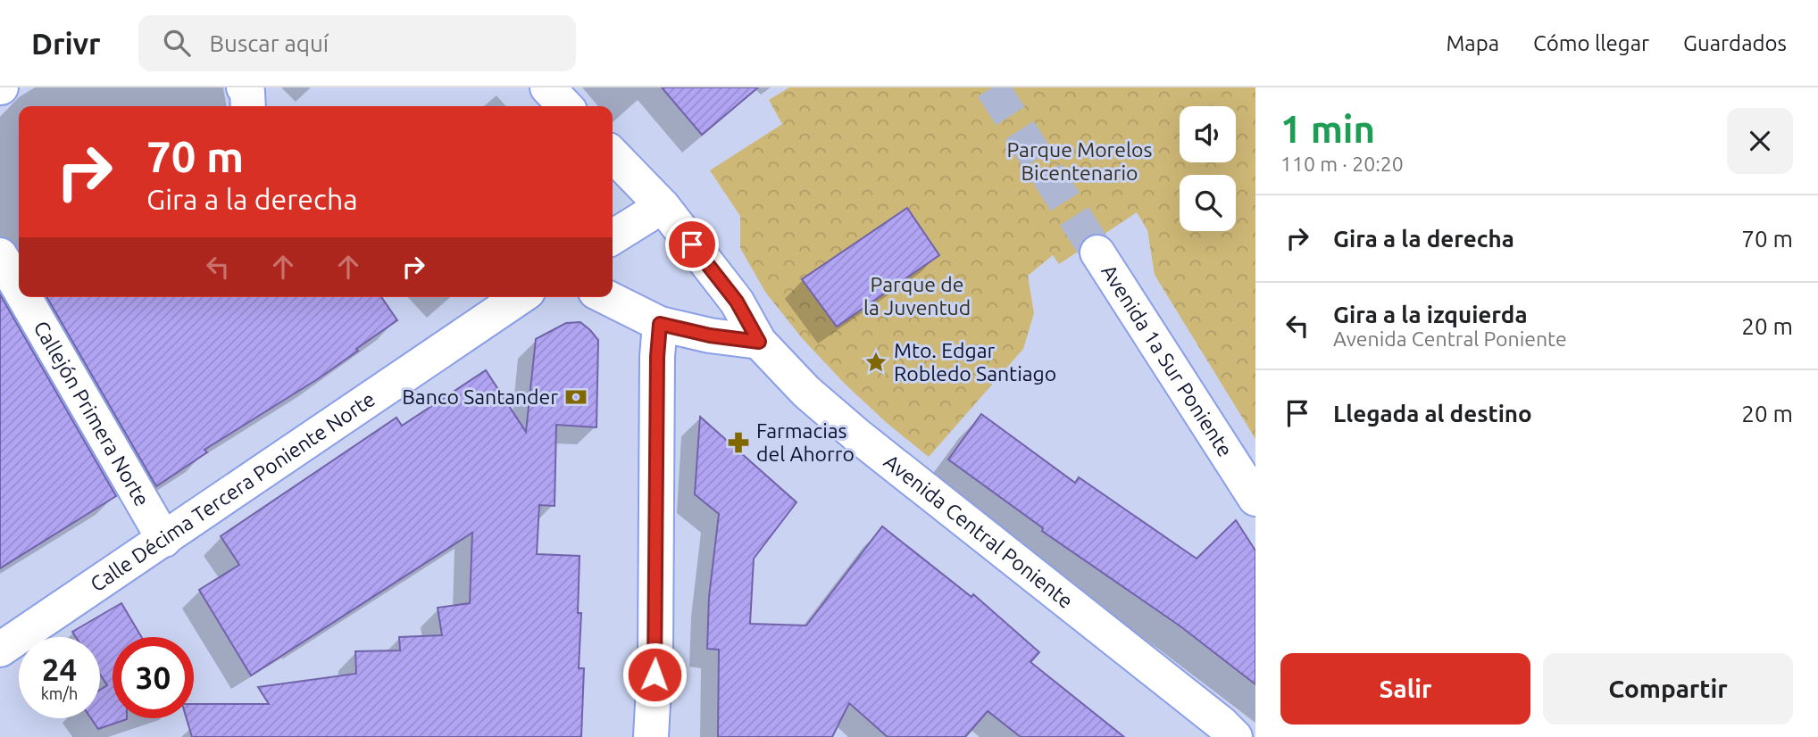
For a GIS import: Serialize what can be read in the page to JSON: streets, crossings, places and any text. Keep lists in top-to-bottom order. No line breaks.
{"streets":{"street":["Avenida 1a Sur Poniente","Callejón Primera Norte","Calle Décima Tercera Poniente Norte","Avenida Central Poniente"]},"crossings":[["Callejón Primera Norte","Calle Décima Tercera Poniente Norte"]],"parks":["Parque Morelos Bicentenario","Parque de la Juventud"],"places":{"place":["Mto. Edgar Robledo Santiago"],"bank":["Banco Santander"],"pharmacy":["Farmacias del Ahorro"]},"page":{"header":"Drivr","search":"Buscar aquí","nav":["Mapa","Cómo llegar","Guardados"],"heading":["1 min","110 m · 20:20"],"turn":["70 m","Gira a la derecha"],"list":[{"name":"Gira a la derecha","value":"70 m"},{"name":"Gira a la izquierda","note":"Avenida Central Poniente","value":"20 m"},{"name":"Llegada al destino","value":"20 m"}],"speed":"24 km/h","limit":"30","buttons":["Salir","Compartir"]}}
